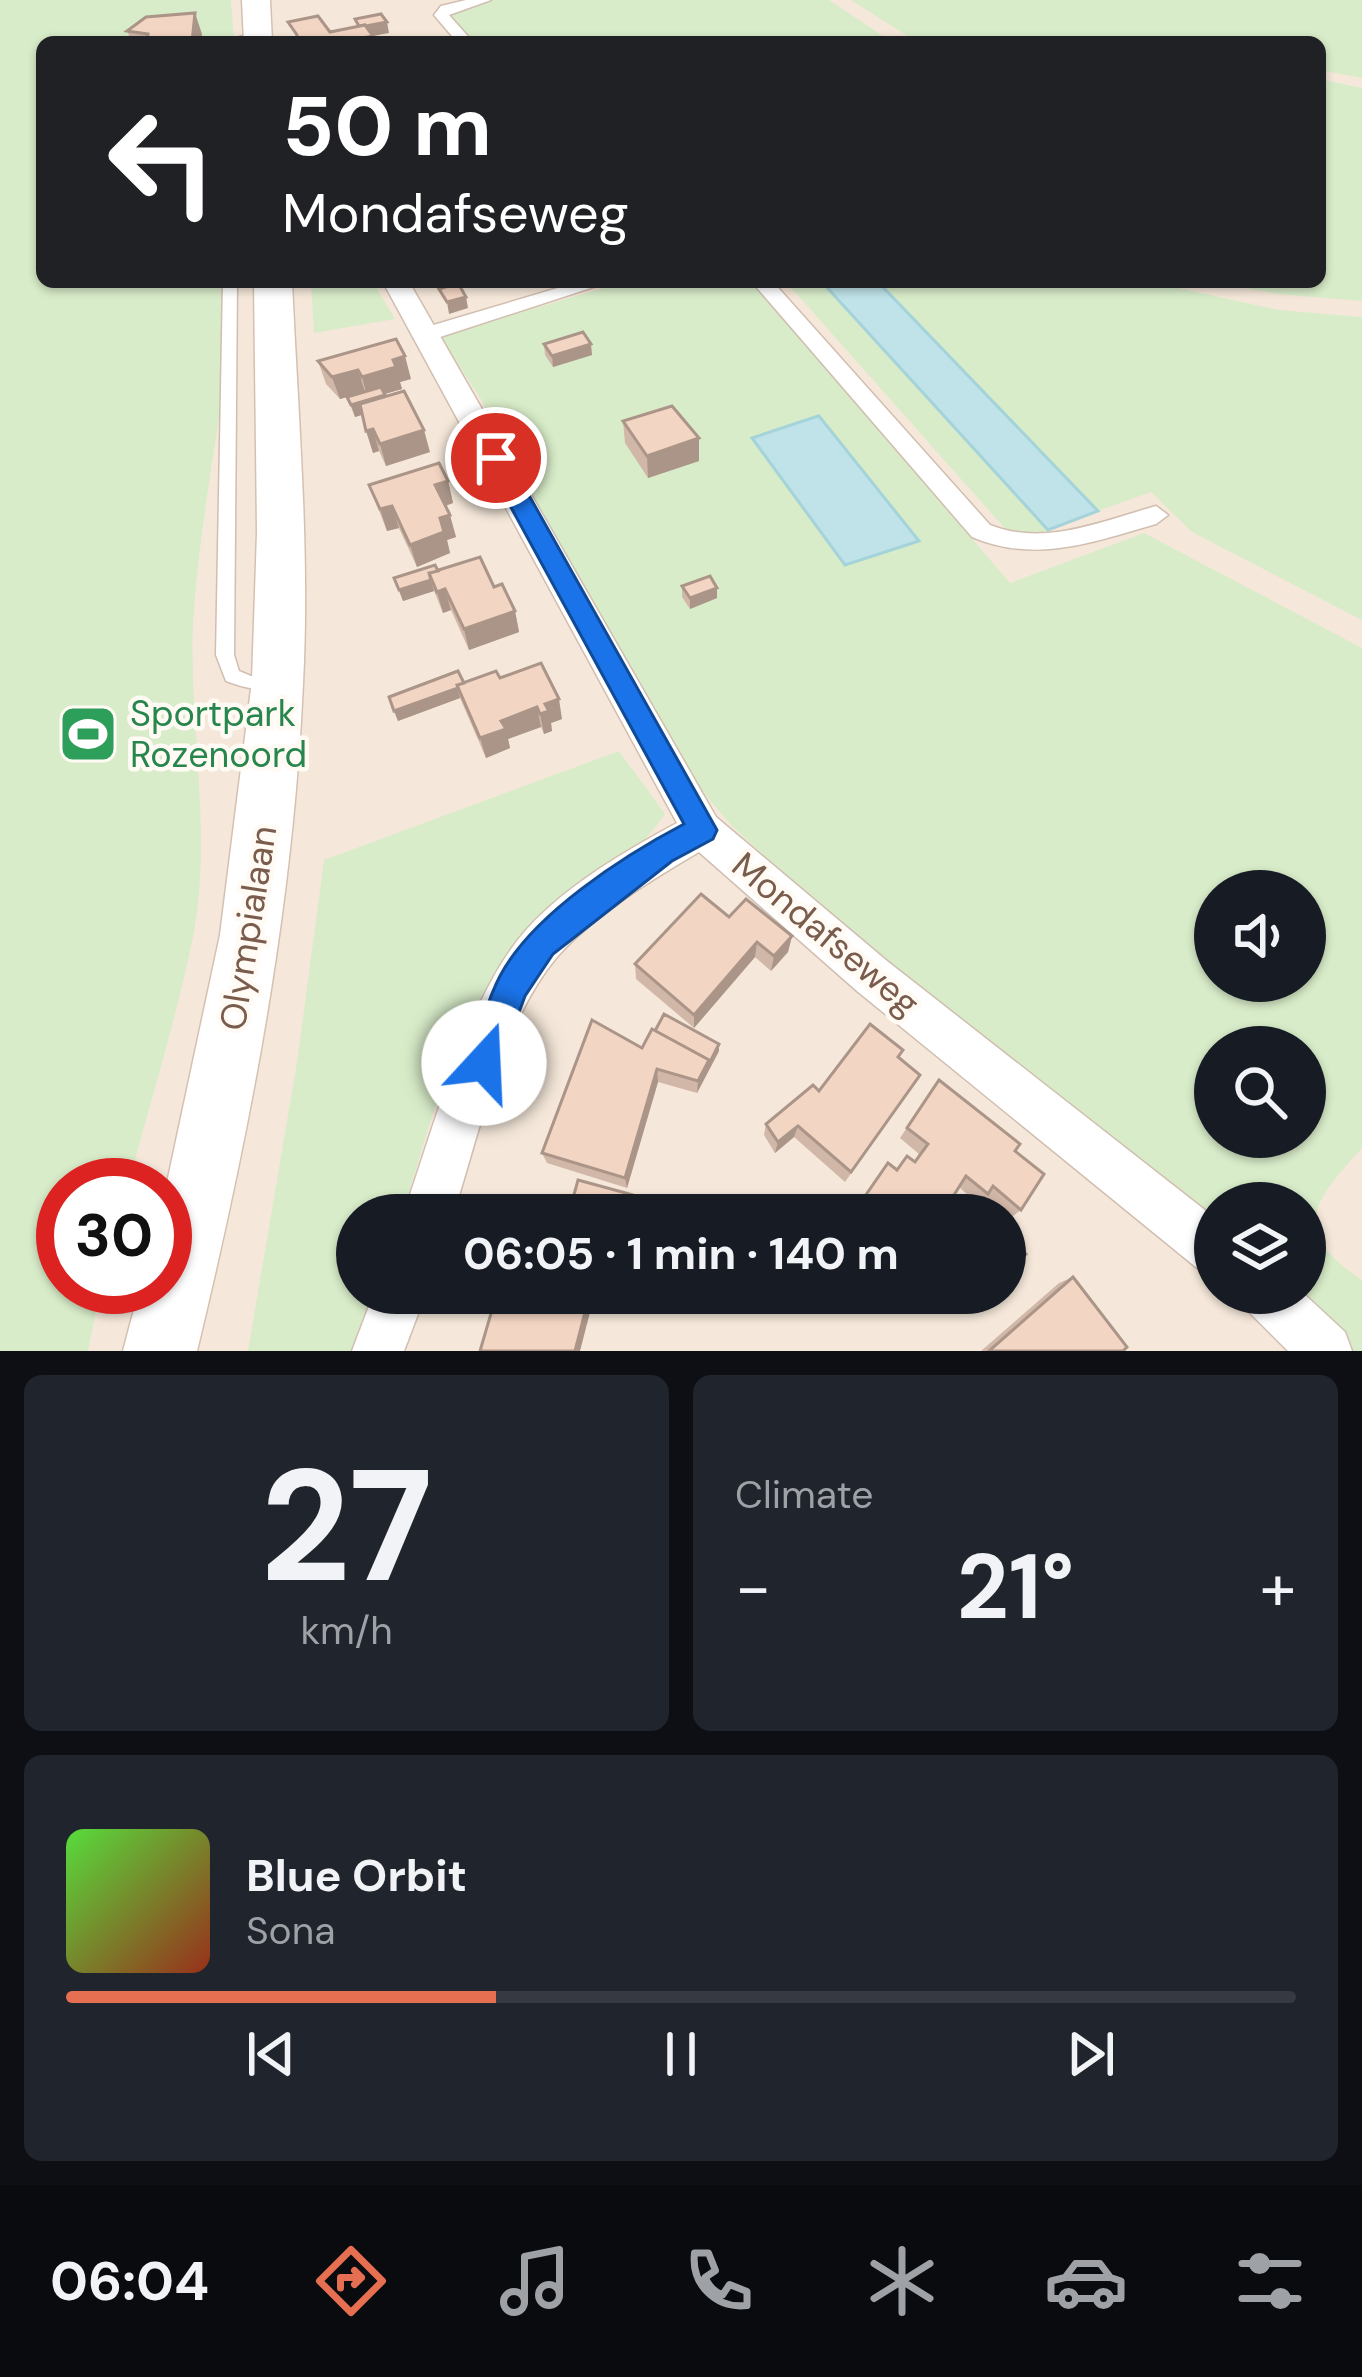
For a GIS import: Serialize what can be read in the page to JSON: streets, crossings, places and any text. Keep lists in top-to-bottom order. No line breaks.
{"streets":{"main road":["Olympialaan"],"street":["Mondafseweg"]},"places":{"sports":["Sportpark Rozenoord"]},"page":{"turn":["50 m","Mondafseweg"],"limit":"30","trip":"06:05 · 1 min · 140 m","tile":[["27","km/h"],"Climate"],"heat":["−","21°","+"],"song":["Blue Orbit","Sona"],"tabs":"06:04"}}
